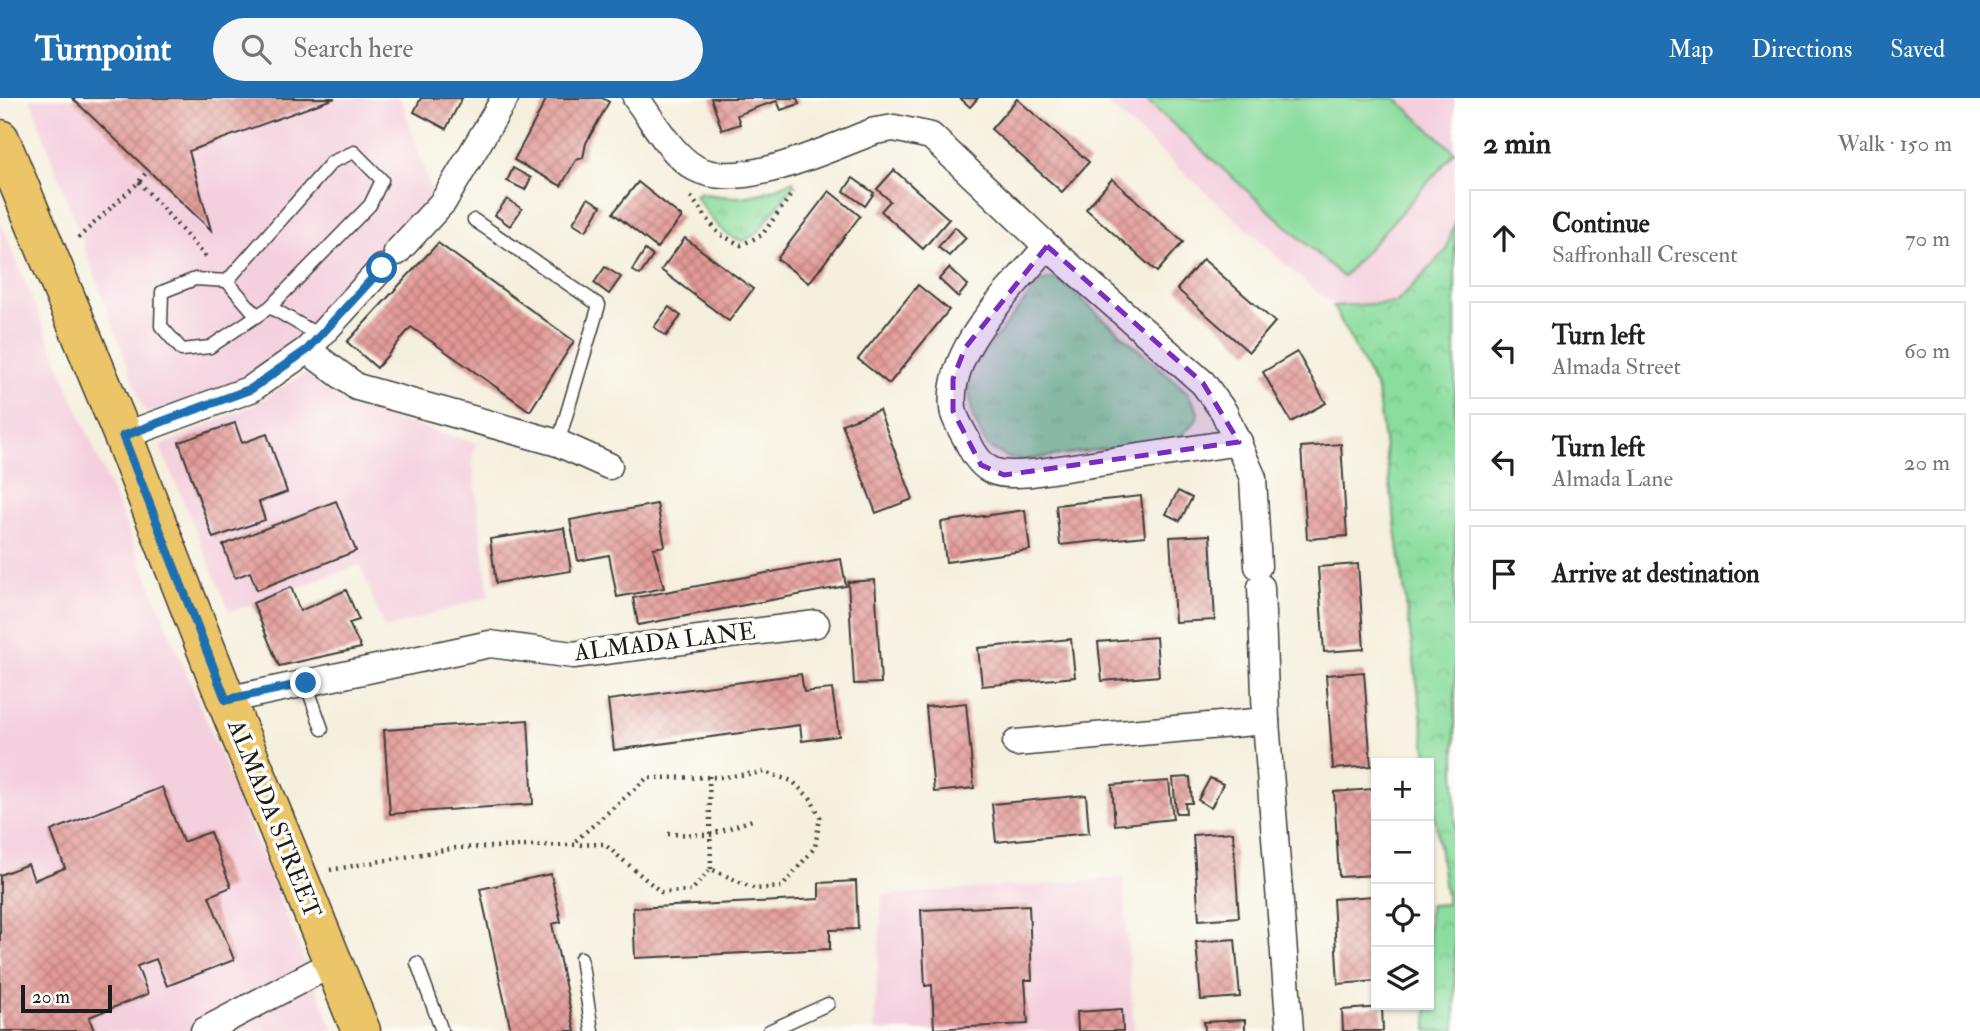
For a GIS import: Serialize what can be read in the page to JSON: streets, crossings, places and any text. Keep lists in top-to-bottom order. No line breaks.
{"streets":{"main road":["ALMADA STREET"],"street":["ALMADA LANE"]},"crossings":[["ALMADA LANE","ALMADA STREET"]],"scale_bar":"20 m","page":{"header":"Turnpoint","search":"Search here","nav":["Map","Directions","Saved"],"heading":["2 min","Walk · 150 m"],"list":[["Continue","Saffronhall Crescent","70 m"],["Turn left","Almada Street","60 m"],["Turn left","Almada Lane","20 m"],"Arrive at destination"],"map_buttons":["+","−"],"scale":"20 m"}}
